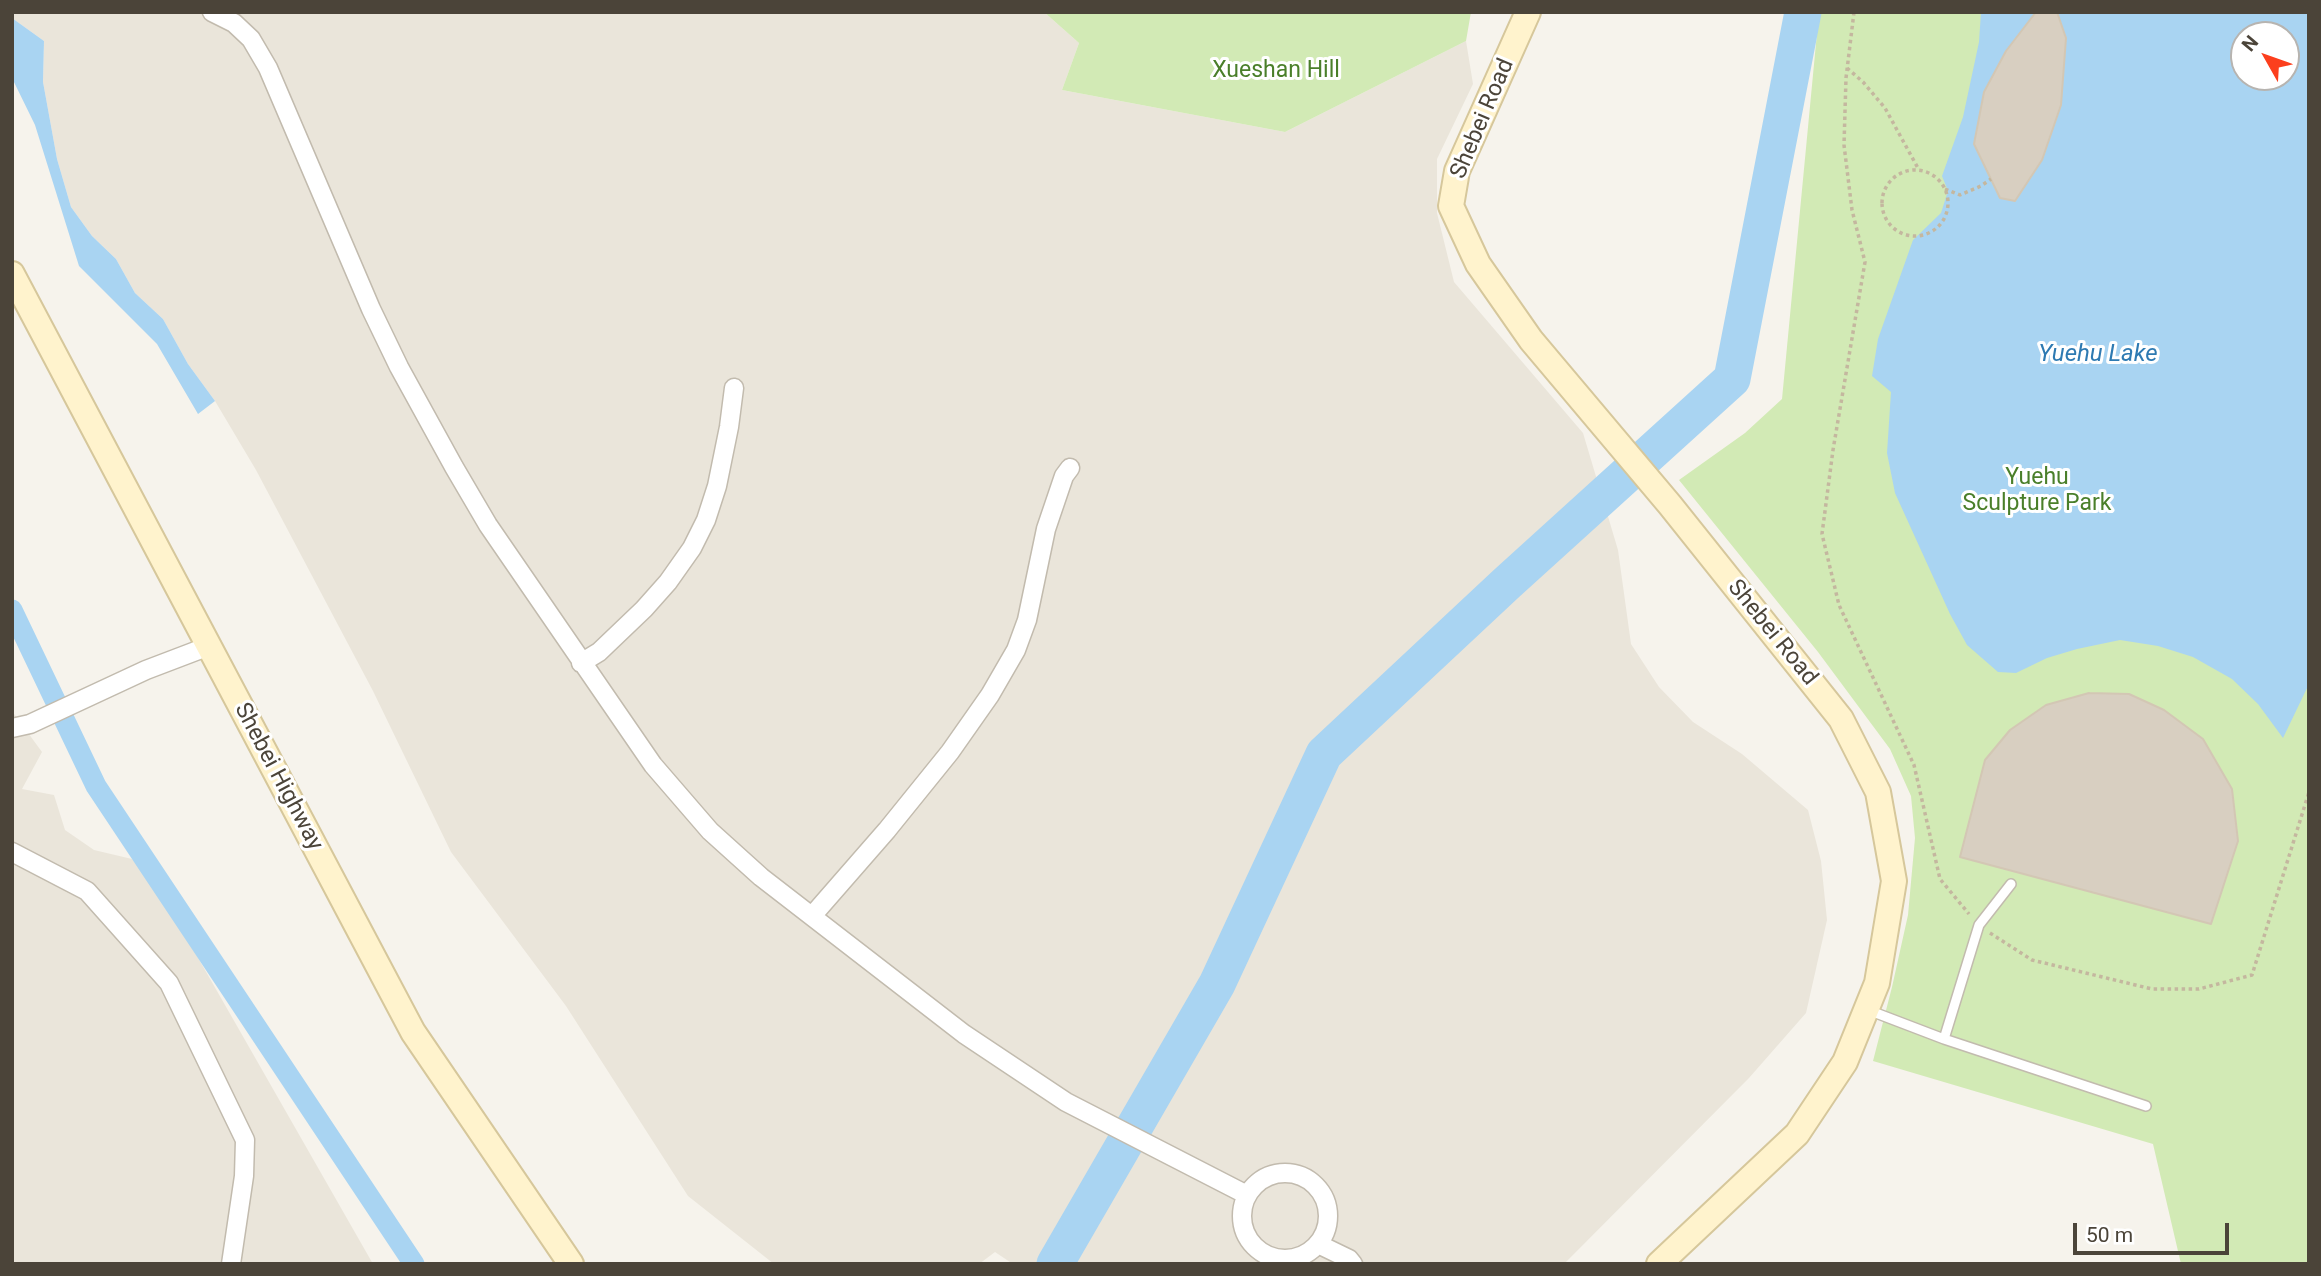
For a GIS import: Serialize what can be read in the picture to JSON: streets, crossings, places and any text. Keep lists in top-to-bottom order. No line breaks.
{"streets":{"main road":["Shebei Road","Shebei Highway"]},"water":["Yuehu Lake"],"parks":["Xueshan Hill","Yuehu Sculpture Park"],"scale_bar":"50 m","north":"top left"}
